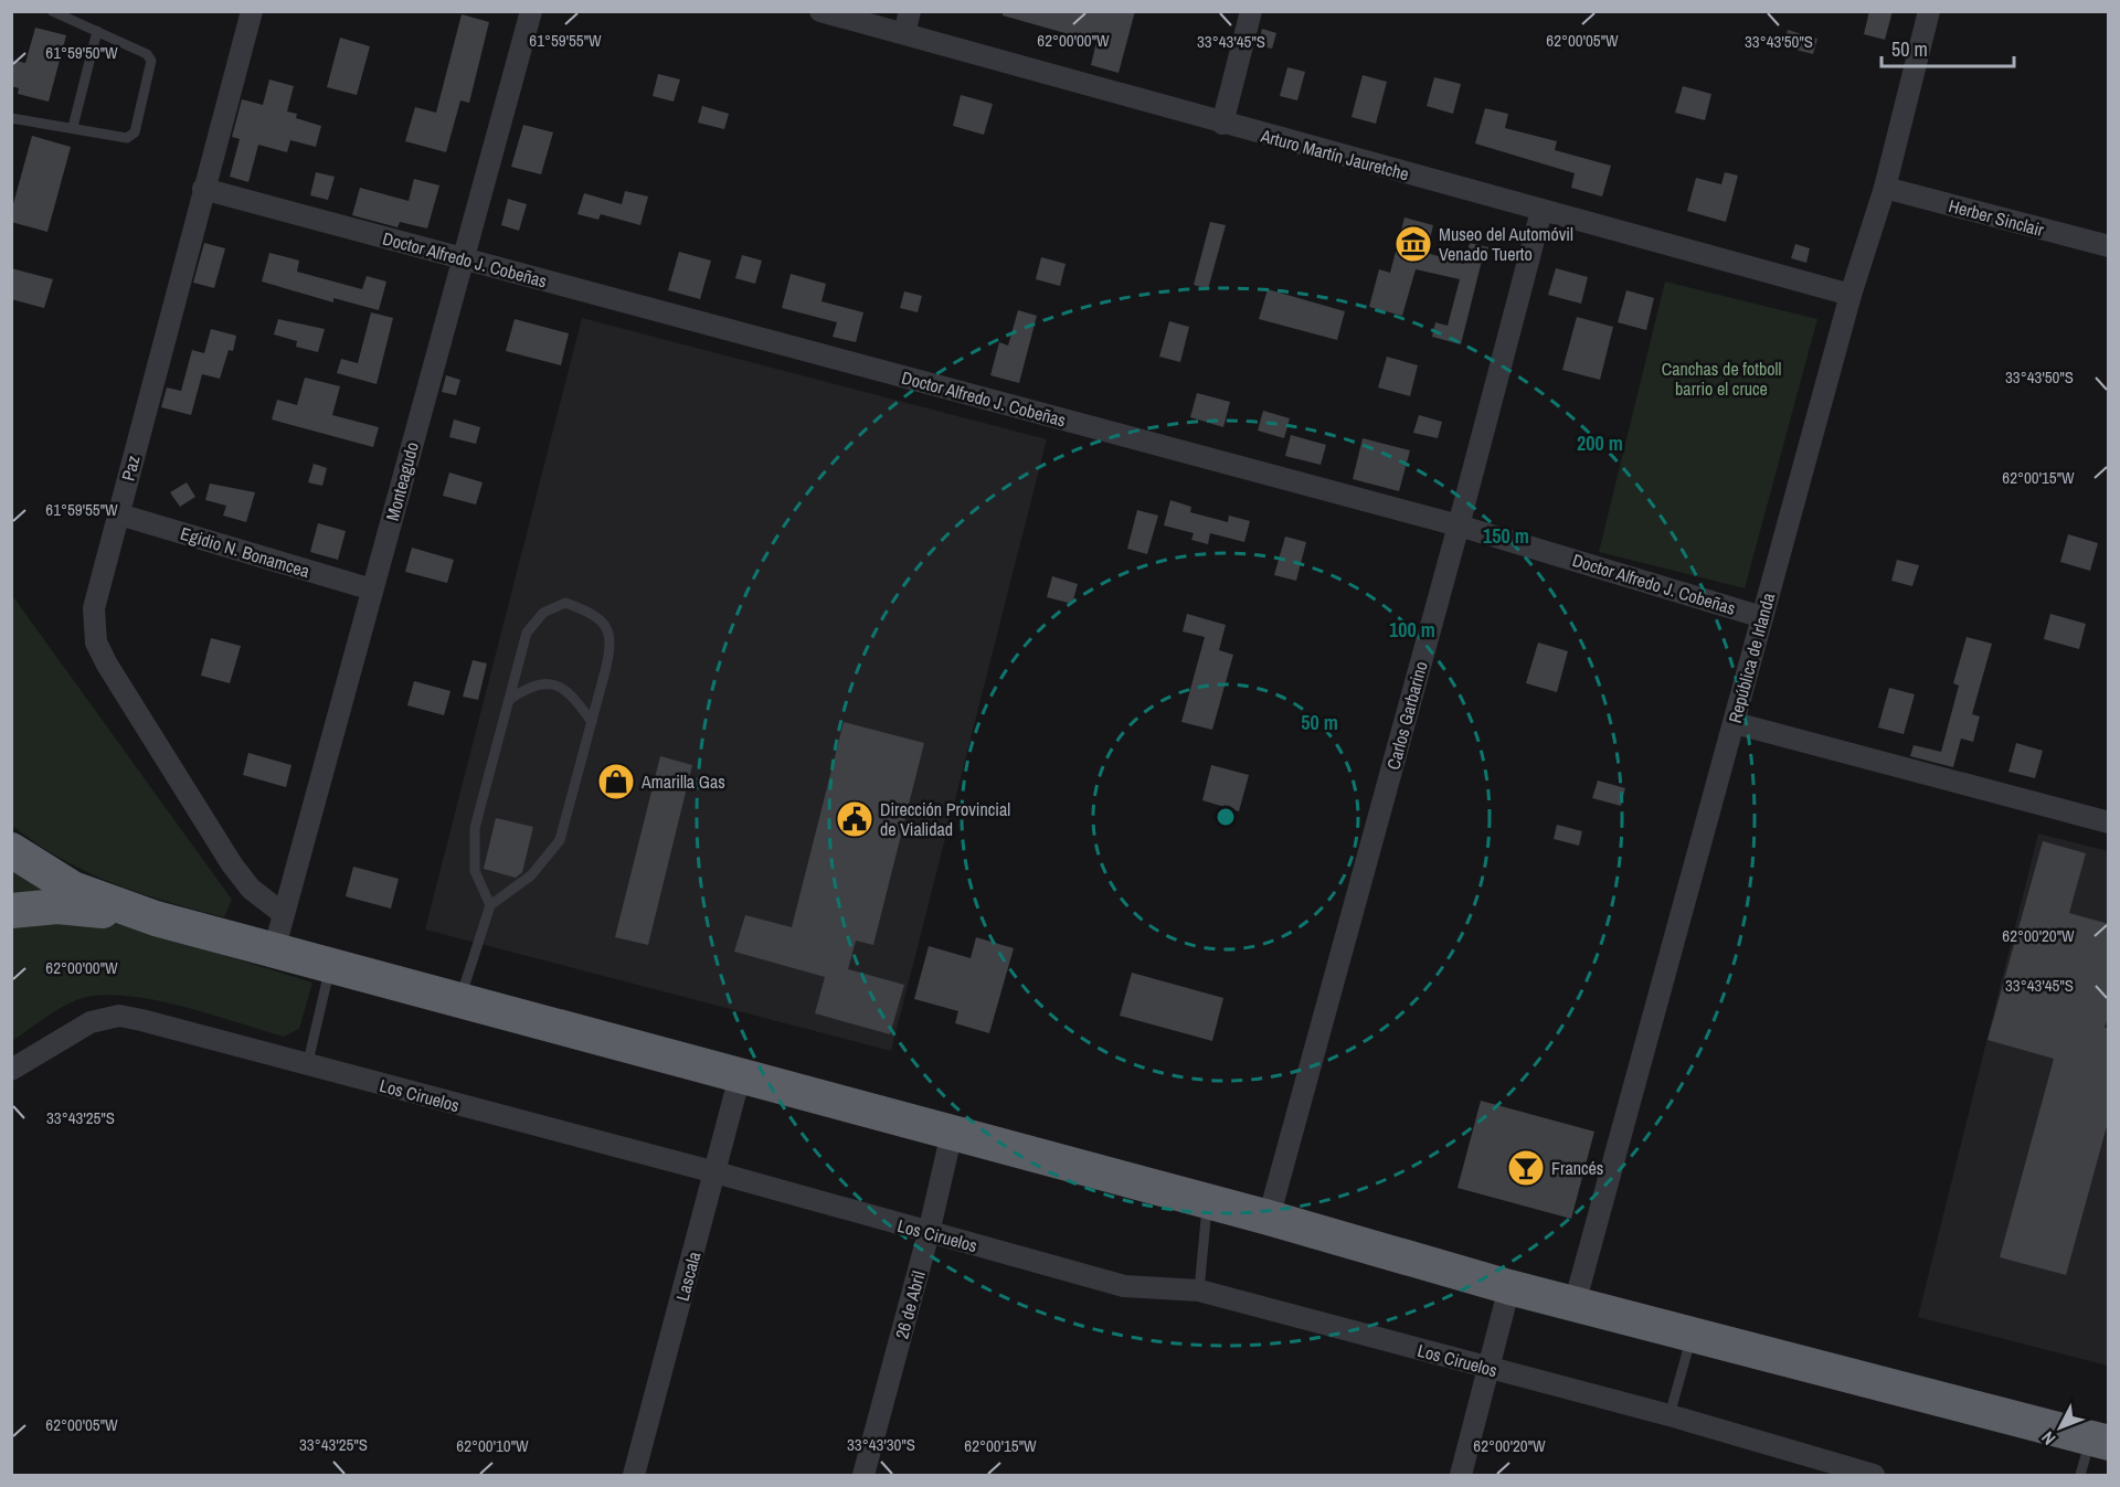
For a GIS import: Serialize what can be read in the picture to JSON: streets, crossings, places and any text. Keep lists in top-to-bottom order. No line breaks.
{"streets":{"street":["Arturo Martín Jauretche","Herber Sinclair","Doctor Alfredo J. Cobeñas","Paz","Monteagudo","Egidio N. Bonamcea","República de Irlanda","Carlos Garbarino","Los Ciruelos","Lascala","26 de Abril"]},"crossings":[["Arturo Martín Jauretche","República de Irlanda"],["Arturo Martín Jauretche","Carlos Garbarino"],["Herber Sinclair","República de Irlanda"],["Doctor Alfredo J. Cobeñas","Paz"],["Doctor Alfredo J. Cobeñas","Monteagudo"],["Doctor Alfredo J. Cobeñas","República de Irlanda"],["Doctor Alfredo J. Cobeñas","Carlos Garbarino"],["Paz","Monteagudo"],["Paz","Egidio N. Bonamcea"],["Monteagudo","Egidio N. Bonamcea"],["Los Ciruelos","Lascala"],["Los Ciruelos","26 de Abril"]],"parks":["Canchas de fotboll barrio el cruce"],"places":{"museum":["Museo del Automóvil Venado Tuerto"],"shop":["Amarilla Gas"],"public building":["Dirección Provincial de Vialidad"],"bar":["Francés"]},"scale_bar":"50 m","north":"bottom left","coordinates":["61°59'55\"W","62°00'00\"W","62°00'05\"W","33°43'50\"S","33°43'45\"S","61°59'50\"W","62°00'15\"W","62°00'20\"W","33°43'25\"S","33°43'30\"S","62°00'10\"W"],"rings":["200 m","150 m","100 m","50 m"]}
